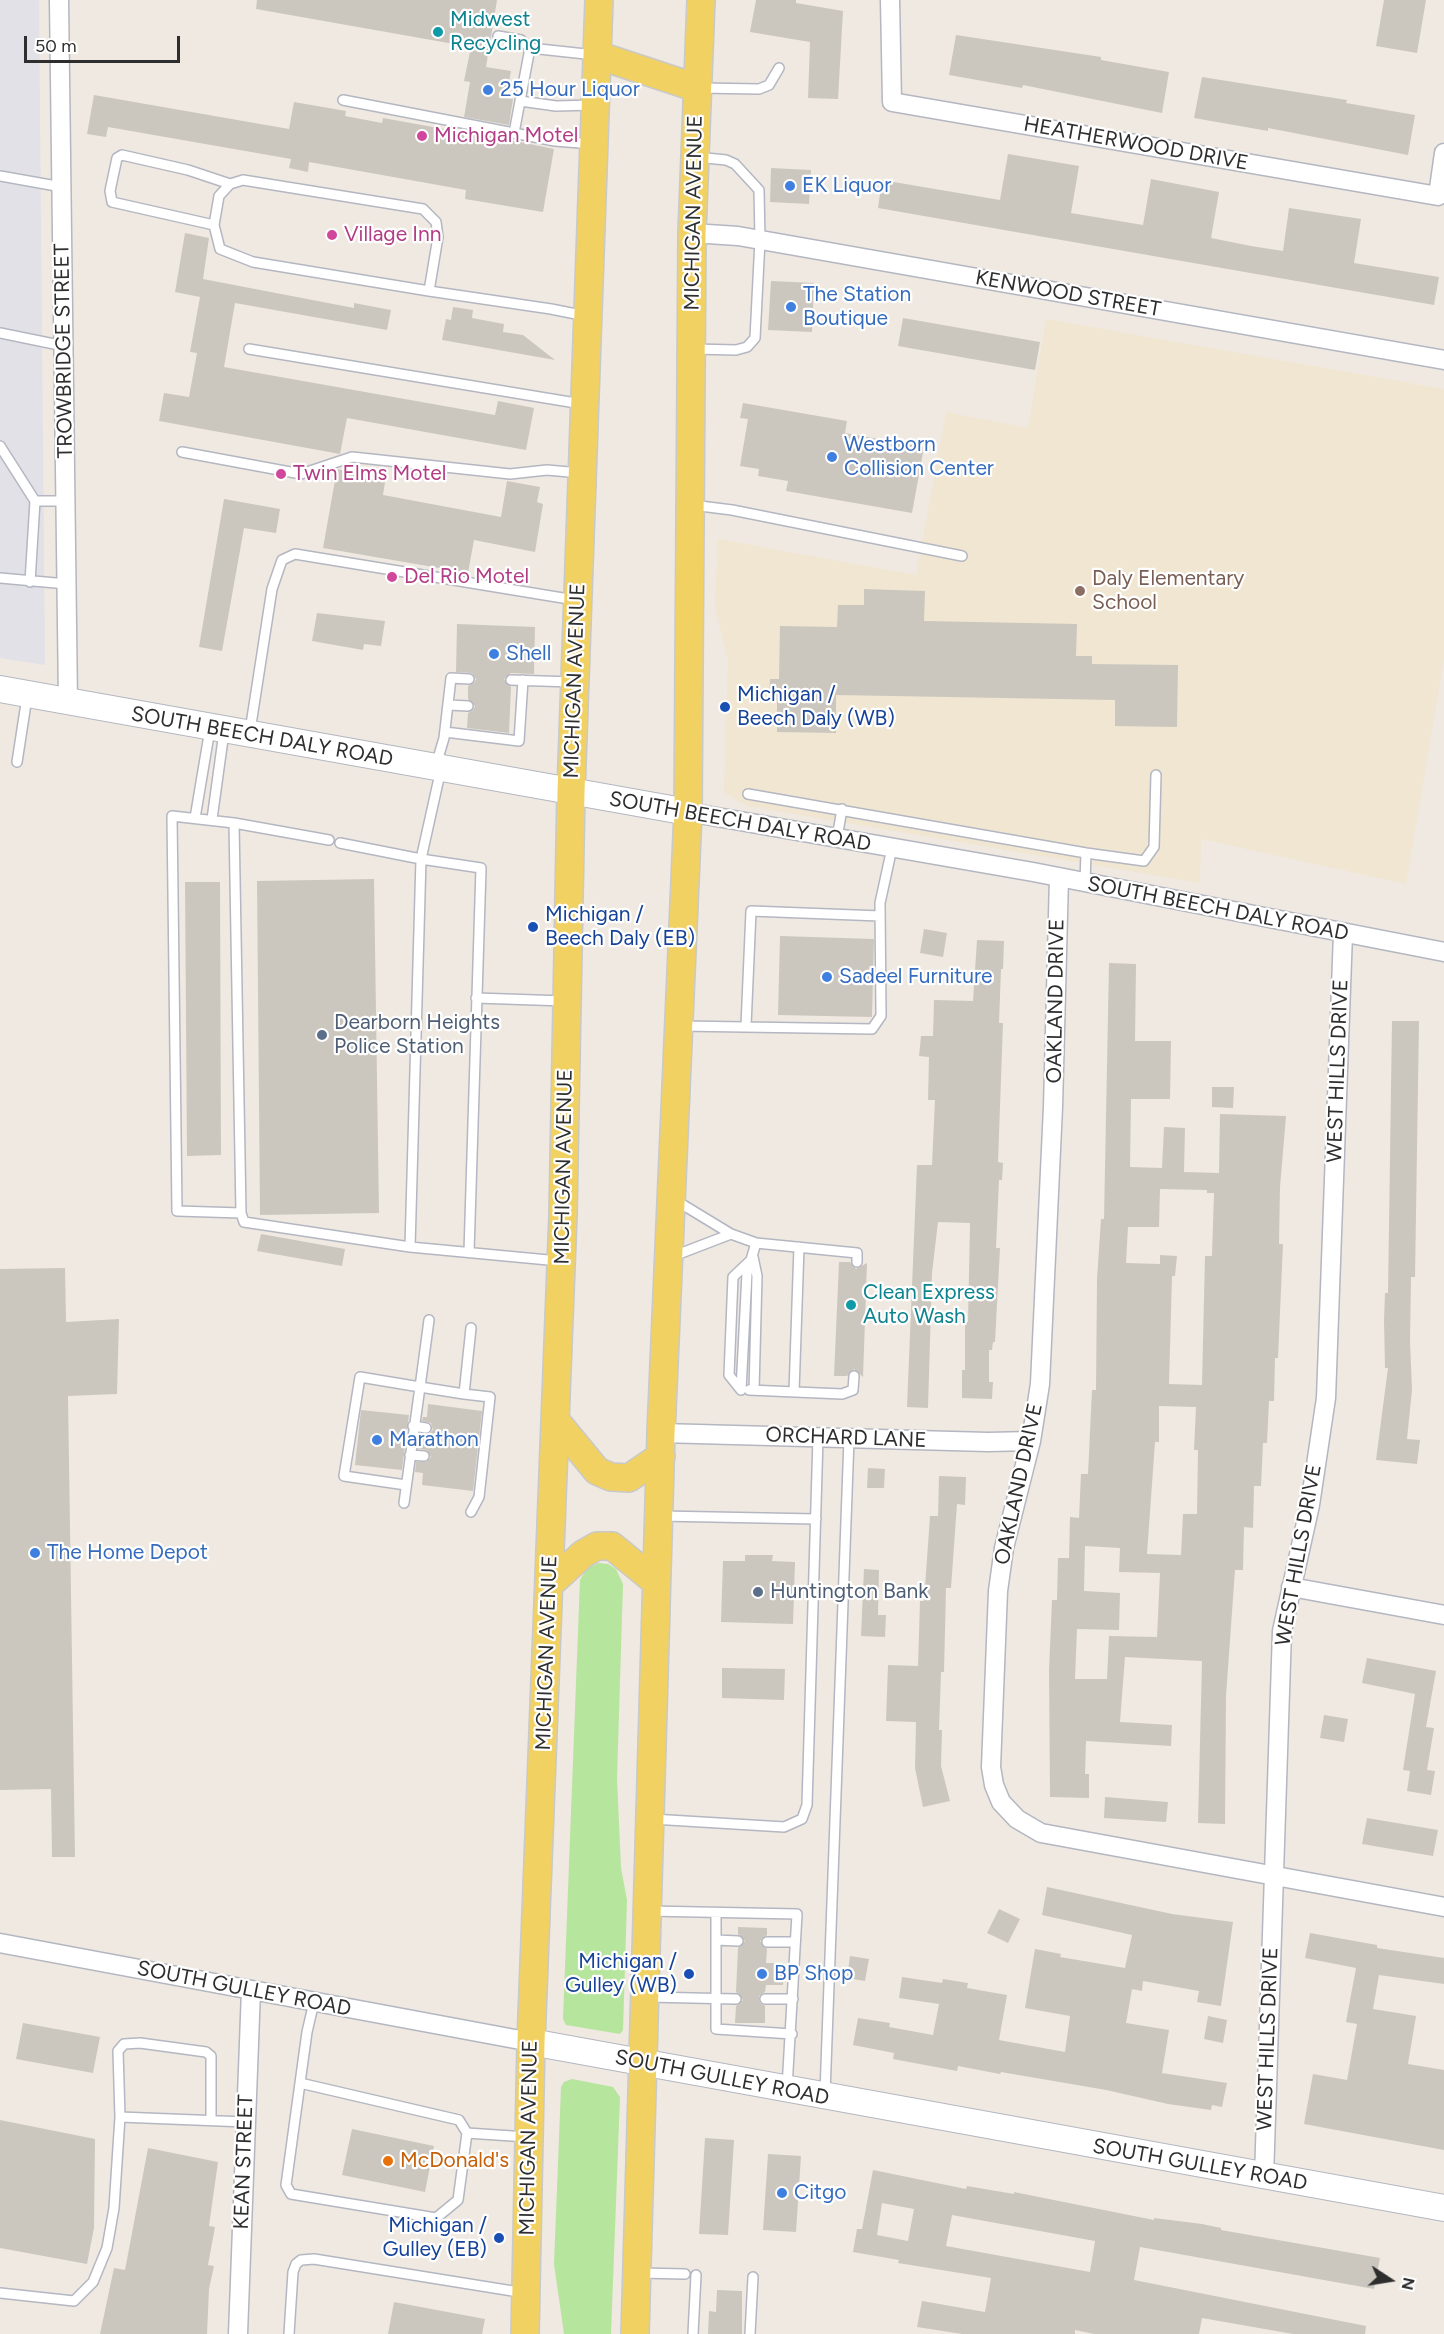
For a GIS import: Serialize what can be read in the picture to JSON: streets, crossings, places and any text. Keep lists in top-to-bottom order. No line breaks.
{"streets":{"main road":["MICHIGAN AVENUE"],"street":["HEATHERWOOD DRIVE","KENWOOD STREET","TROWBRIDGE STREET","SOUTH BEECH DALY ROAD","OAKLAND DRIVE","WEST HILLS DRIVE","ORCHARD LANE","SOUTH GULLEY ROAD","KEAN STREET"]},"crossings":[["MICHIGAN AVENUE","KENWOOD STREET"],["MICHIGAN AVENUE","SOUTH BEECH DALY ROAD"],["MICHIGAN AVENUE","ORCHARD LANE"],["MICHIGAN AVENUE","SOUTH GULLEY ROAD"],["TROWBRIDGE STREET","SOUTH BEECH DALY ROAD"],["SOUTH BEECH DALY ROAD","OAKLAND DRIVE"],["SOUTH BEECH DALY ROAD","WEST HILLS DRIVE"],["OAKLAND DRIVE","WEST HILLS DRIVE"],["OAKLAND DRIVE","ORCHARD LANE"],["WEST HILLS DRIVE","SOUTH GULLEY ROAD"],["SOUTH GULLEY ROAD","KEAN STREET"]],"places":["Midwest Recycling","25 Hour Liquor","Michigan Motel","EK Liquor","Village Inn","The Station Boutique","Westborn Collision Center","Twin Elms Motel","Del Rio Motel","Daly Elementary School","Shell","Michigan / Beech Daly (WB)","Michigan / Beech Daly (EB)","Sadeel Furniture","Dearborn Heights Police Station","Clean Express Auto Wash","Marathon","The Home Depot","Huntington Bank","Michigan / Gulley (WB)","BP Shop","McDonald's","Citgo","Michigan / Gulley (EB)"],"scale_bar":"50 m","north":"right"}
